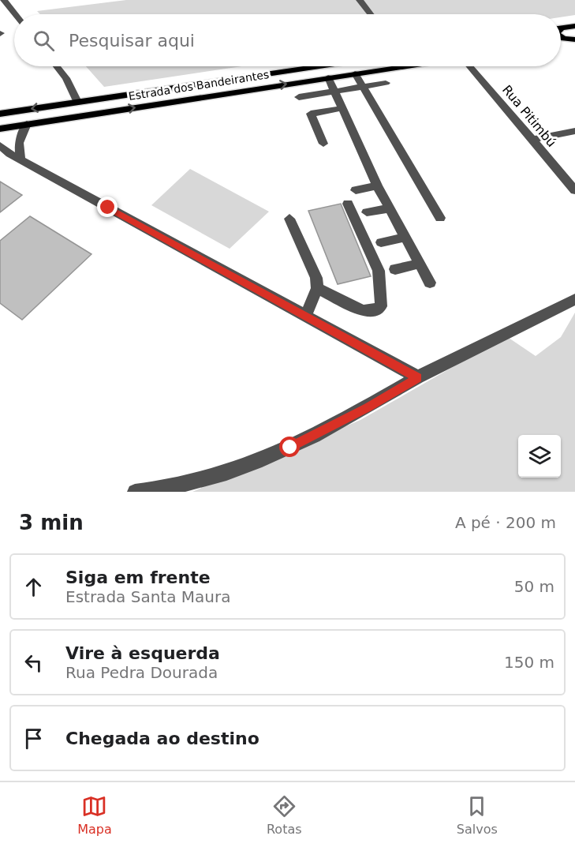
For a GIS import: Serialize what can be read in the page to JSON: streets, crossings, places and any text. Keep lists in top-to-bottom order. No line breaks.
{"streets":{"main road":["Estrada dos Bandeirantes"],"street":["Rua Pitimbú"]},"page":{"search":"Pesquisar aqui","heading":["3 min","A pé · 200 m"],"list":[["Siga em frente","Estrada Santa Maura","50 m"],["Vire à esquerda","Rua Pedra Dourada","150 m"],"Chegada ao destino"],"nav":["Mapa","Rotas","Salvos"]}}
